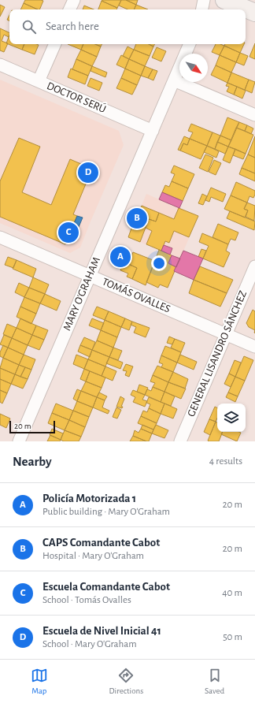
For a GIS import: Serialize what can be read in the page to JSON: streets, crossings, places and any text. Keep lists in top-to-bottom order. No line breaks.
{"streets":{"street":["DOCTOR SERÚ","MARY O'GRAHAM","TOMÁS OVALLES","GENERAL LISANDRO SÁNCHEZ"]},"crossings":[["DOCTOR SERÚ","MARY O'GRAHAM"],["MARY O'GRAHAM","TOMÁS OVALLES"],["TOMÁS OVALLES","GENERAL LISANDRO SÁNCHEZ"]],"scale_bar":"20 m","north":"bottom right","page":{"search":"Search here","pins":["D","B","C","A"],"scale":"20 m","heading":["Nearby","4 results"],"list":[{"mark":"A","name":"Policía Motorizada 1","note":"Public building · Mary O'Graham","value":"20 m"},{"mark":"B","name":"CAPS Comandante Cabot","note":"Hospital · Mary O'Graham","value":"20 m"},{"mark":"C","name":"Escuela Comandante Cabot","note":"School · Tomás Ovalles","value":"40 m"},{"mark":"D","name":"Escuela de Nivel Inicial 41","note":"School · Mary O'Graham","value":"50 m"}],"nav":["Map","Directions","Saved"]}}
